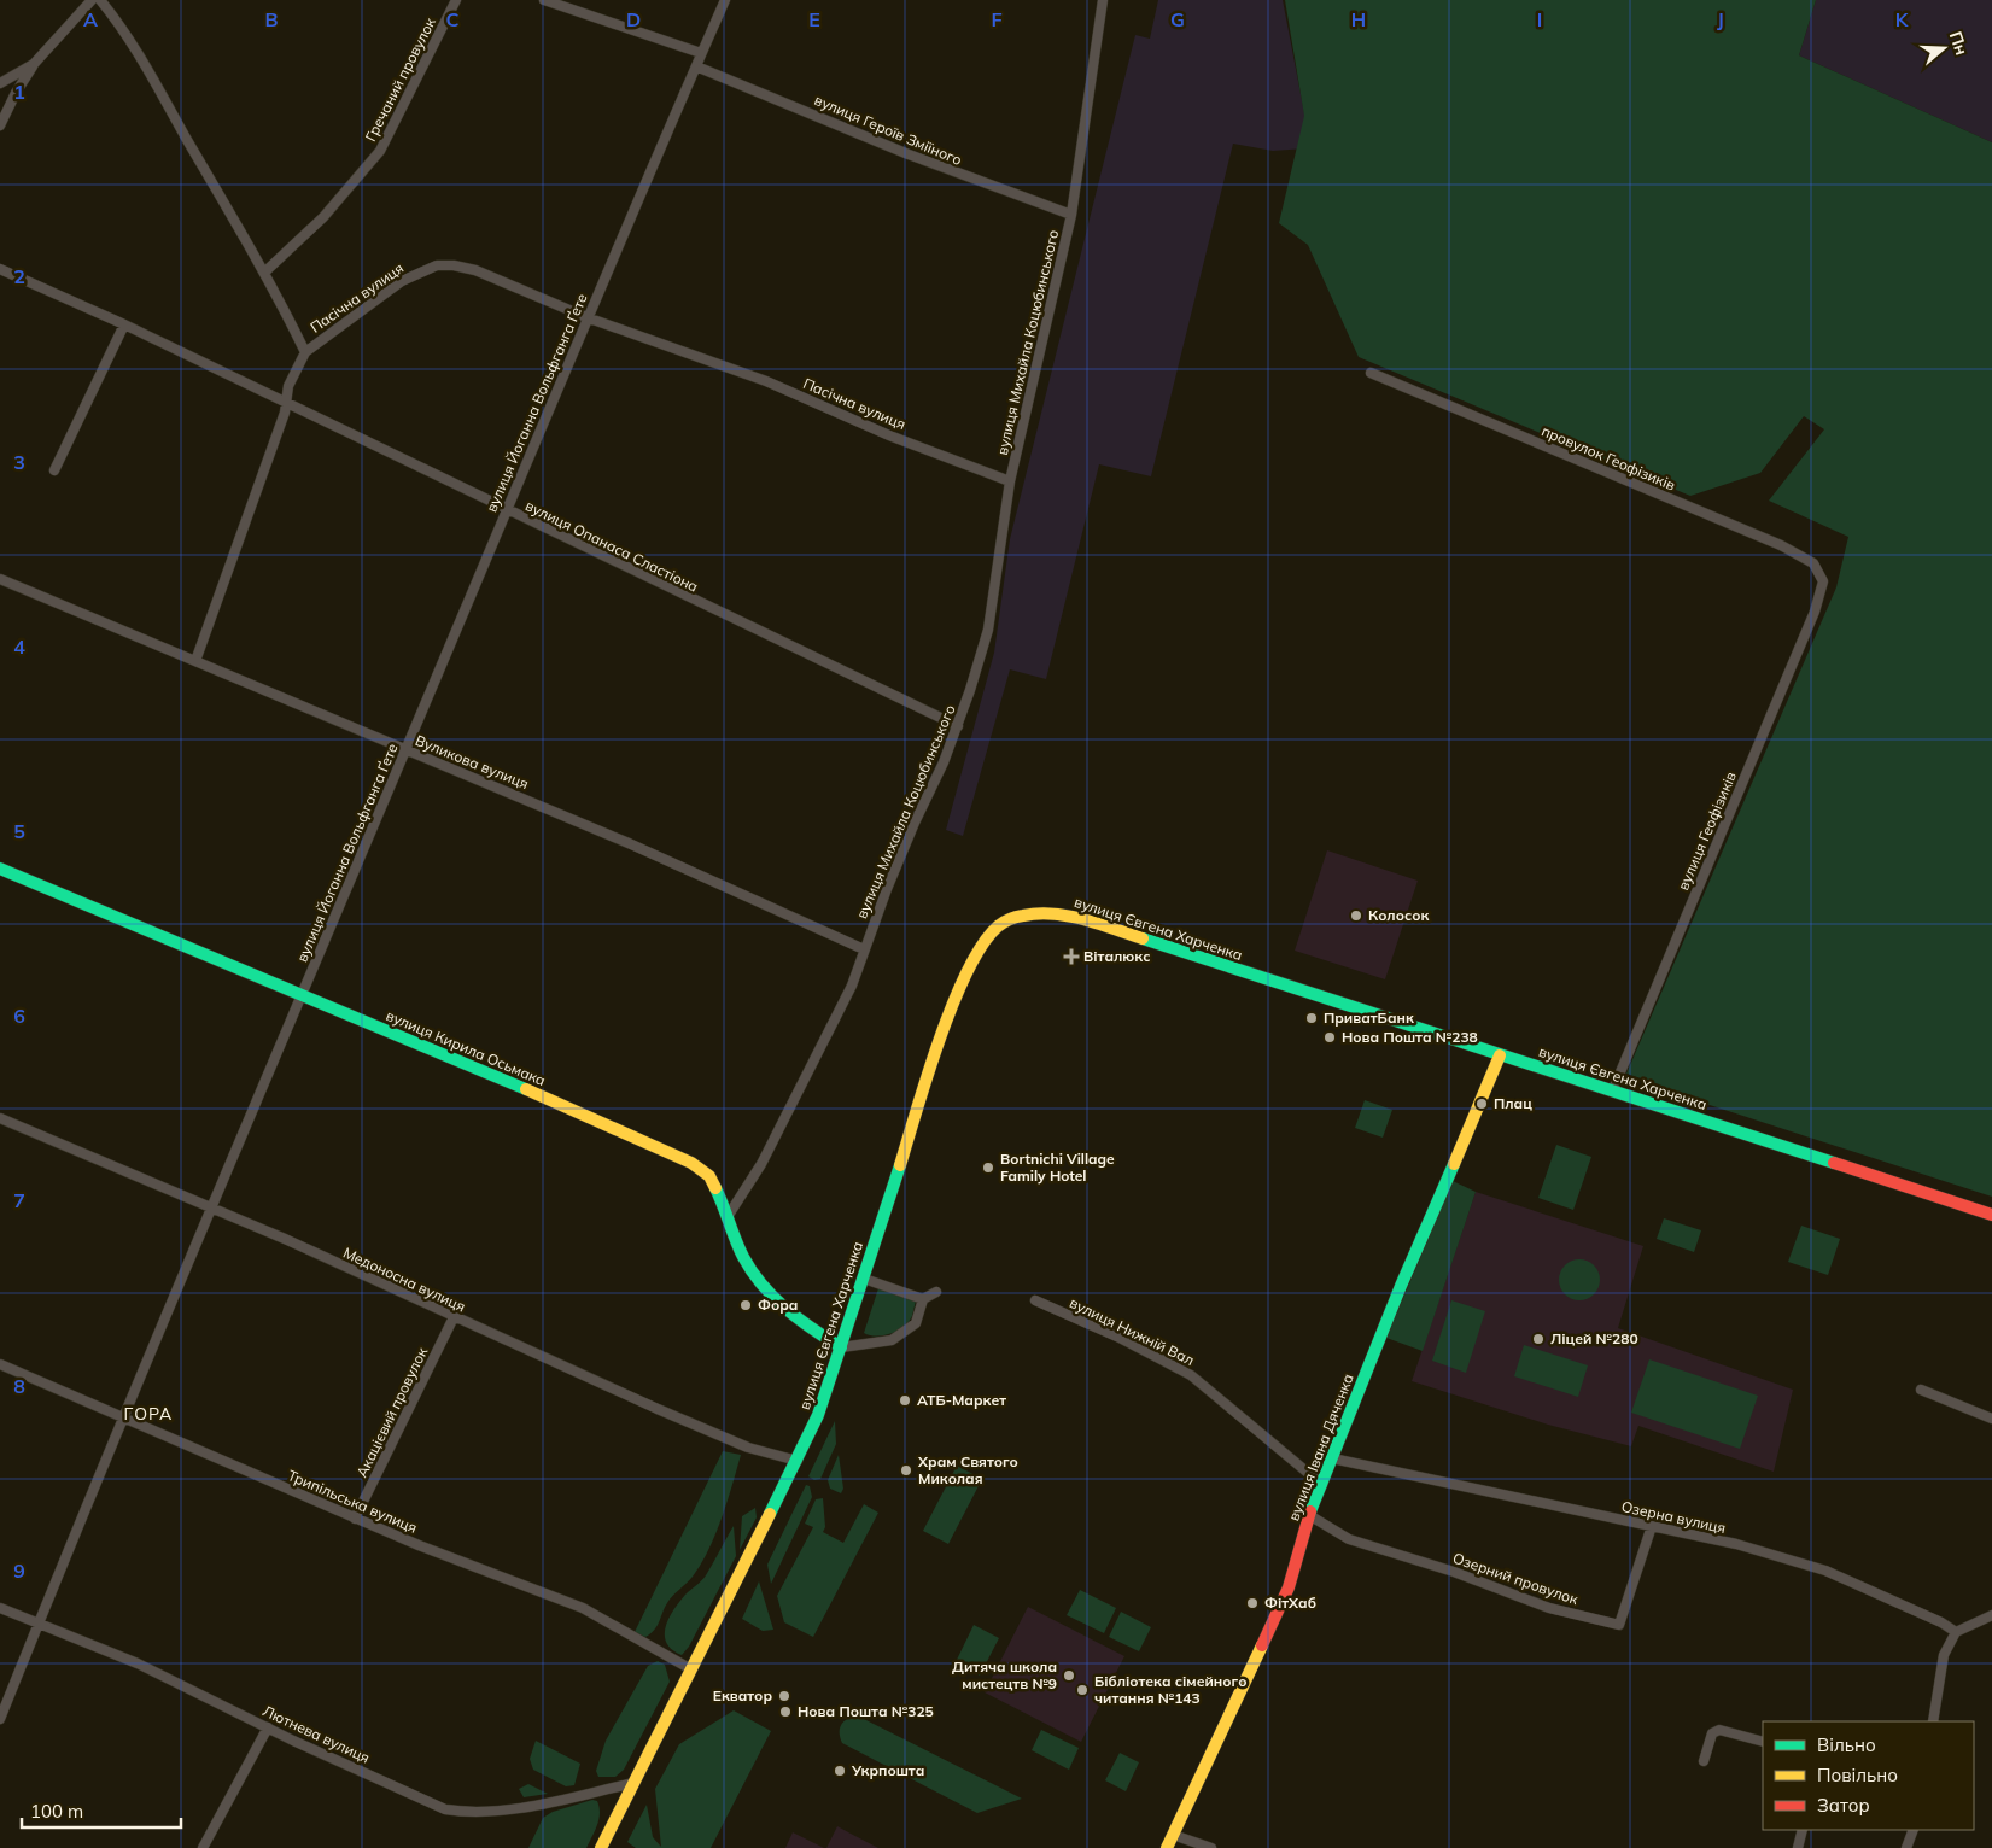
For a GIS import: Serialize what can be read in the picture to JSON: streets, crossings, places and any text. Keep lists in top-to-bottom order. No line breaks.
{"streets":{"main road":["вулиця Євгена Харченка","вулиця Кирила Осьмака","вулиця Івана Дяченка"],"street":["Гречаний провулок","вулиця Героїв Зміїного","Пасічна вулиця","вулиця Михайла Коцюбинського","вулиця Йоганна Вольфганга Ґете","провулок Геофізиків","вулиця Опанаса Сластіона","Вуликова вулиця","вулиця Геофізиків","Медоносна вулиця","вулиця Нижній Вал","Акацієвий провулок","Трипільська вулиця","Озерна вулиця","Озерний провулок","Лютнева вулиця"]},"crossings":[["Гречаний провулок","Пасічна вулиця"],["вулиця Героїв Зміїного","вулиця Михайла Коцюбинського"],["вулиця Героїв Зміїного","вулиця Йоганна Вольфганга Ґете"],["Пасічна вулиця","вулиця Михайла Коцюбинського"],["Пасічна вулиця","вулиця Йоганна Вольфганга Ґете"],["вулиця Михайла Коцюбинського","вулиця Опанаса Сластіона"],["вулиця Михайла Коцюбинського","Вуликова вулиця"],["вулиця Михайла Коцюбинського","вулиця Кирила Осьмака"],["вулиця Йоганна Вольфганга Ґете","вулиця Опанаса Сластіона"],["вулиця Йоганна Вольфганга Ґете","Вуликова вулиця"],["вулиця Йоганна Вольфганга Ґете","вулиця Кирила Осьмака"],["вулиця Йоганна Вольфганга Ґете","Медоносна вулиця"],["вулиця Йоганна Вольфганга Ґете","Трипільська вулиця"],["вулиця Йоганна Вольфганга Ґете","Лютнева вулиця"],["провулок Геофізиків","вулиця Геофізиків"],["вулиця Геофізиків","вулиця Євгена Харченка"],["вулиця Євгена Харченка","вулиця Кирила Осьмака"],["вулиця Євгена Харченка","Медоносна вулиця"],["вулиця Євгена Харченка","вулиця Івана Дяченка"],["вулиця Євгена Харченка","Трипільська вулиця"],["вулиця Євгена Харченка","Лютнева вулиця"],["Медоносна вулиця","Акацієвий провулок"],["вулиця Нижній Вал","вулиця Івана Дяченка"],["Акацієвий провулок","Трипільська вулиця"],["вулиця Івана Дяченка","Озерна вулиця"],["вулиця Івана Дяченка","Озерний провулок"],["Озерна вулиця","Озерний провулок"]],"districts":["ГОРА"],"places":{"other":["Колосок","ПриватБанк","Нова Пошта №238","Плац","Bortnichi Village Family Hotel","Фора","Ліцей №280","АТБ-Маркет","Храм Святого Миколая","ФітХаб","Дитяча школа мистецтв №9","Бібліотека сімейного читання №143","Екватор","Нова Пошта №325","Укрпошта"],"health":["Віталюкс"]},"legend":["Вільно","Повільно","Затор"],"scale_bar":"100 m","north":"right","grid":{"columns":["A","B","C","D","E","F","G","H","I","J","K"],"rows":["1","2","3","4","5","6","7","8","9"]}}
